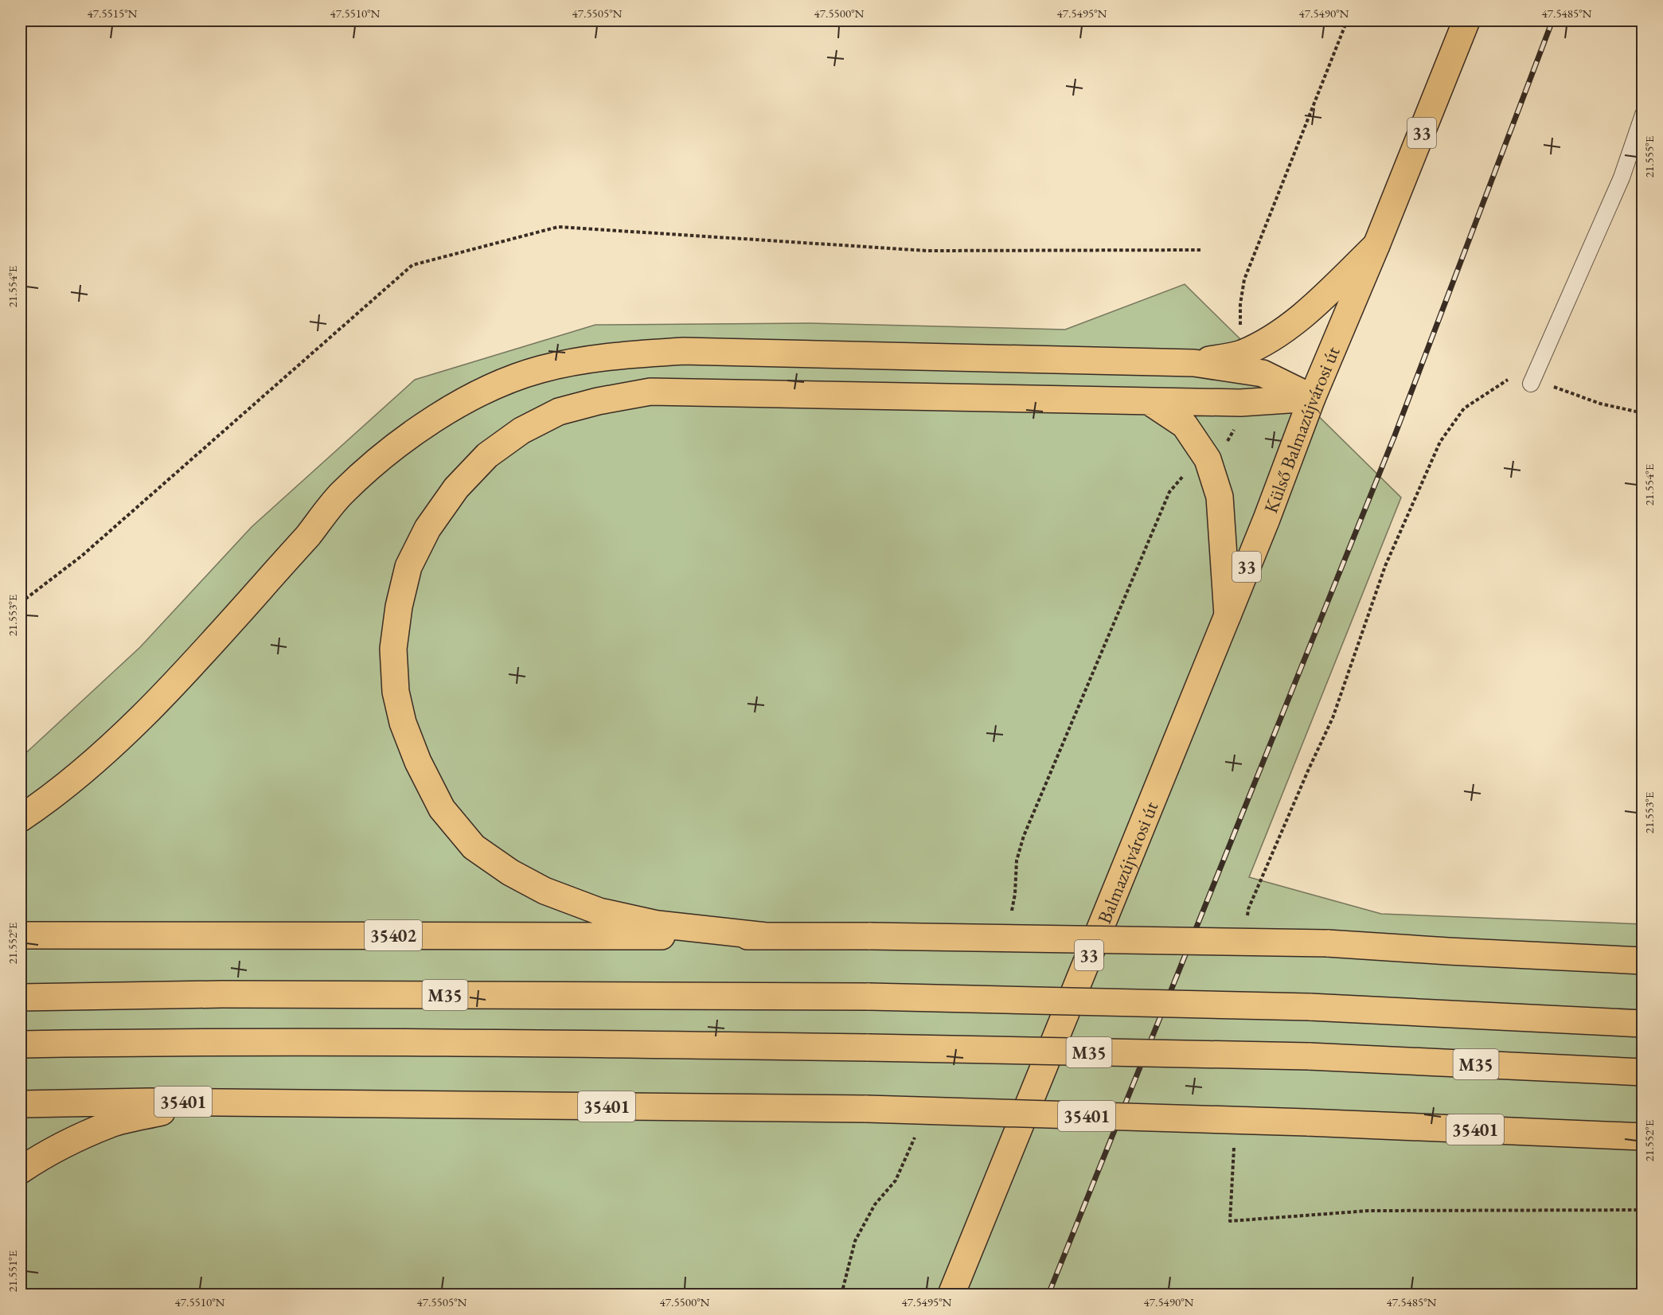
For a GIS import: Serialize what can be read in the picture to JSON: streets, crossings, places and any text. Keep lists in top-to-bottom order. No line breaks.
{"streets":{"main road":["33","Külső Balmazújvárosi út","Balmazújvárosi út","35402","M35","35401"]},"crossings":[["33","Külső Balmazújvárosi út"],["Külső Balmazújvárosi út","Balmazújvárosi út"]],"coordinates":["47.5515°N","47.5510°N","47.5505°N","47.5500°N","47.5495°N","47.5490°N","47.5485°N","21.555°E","21.554°E","21.553°E","21.552°E","21.551°E"]}
